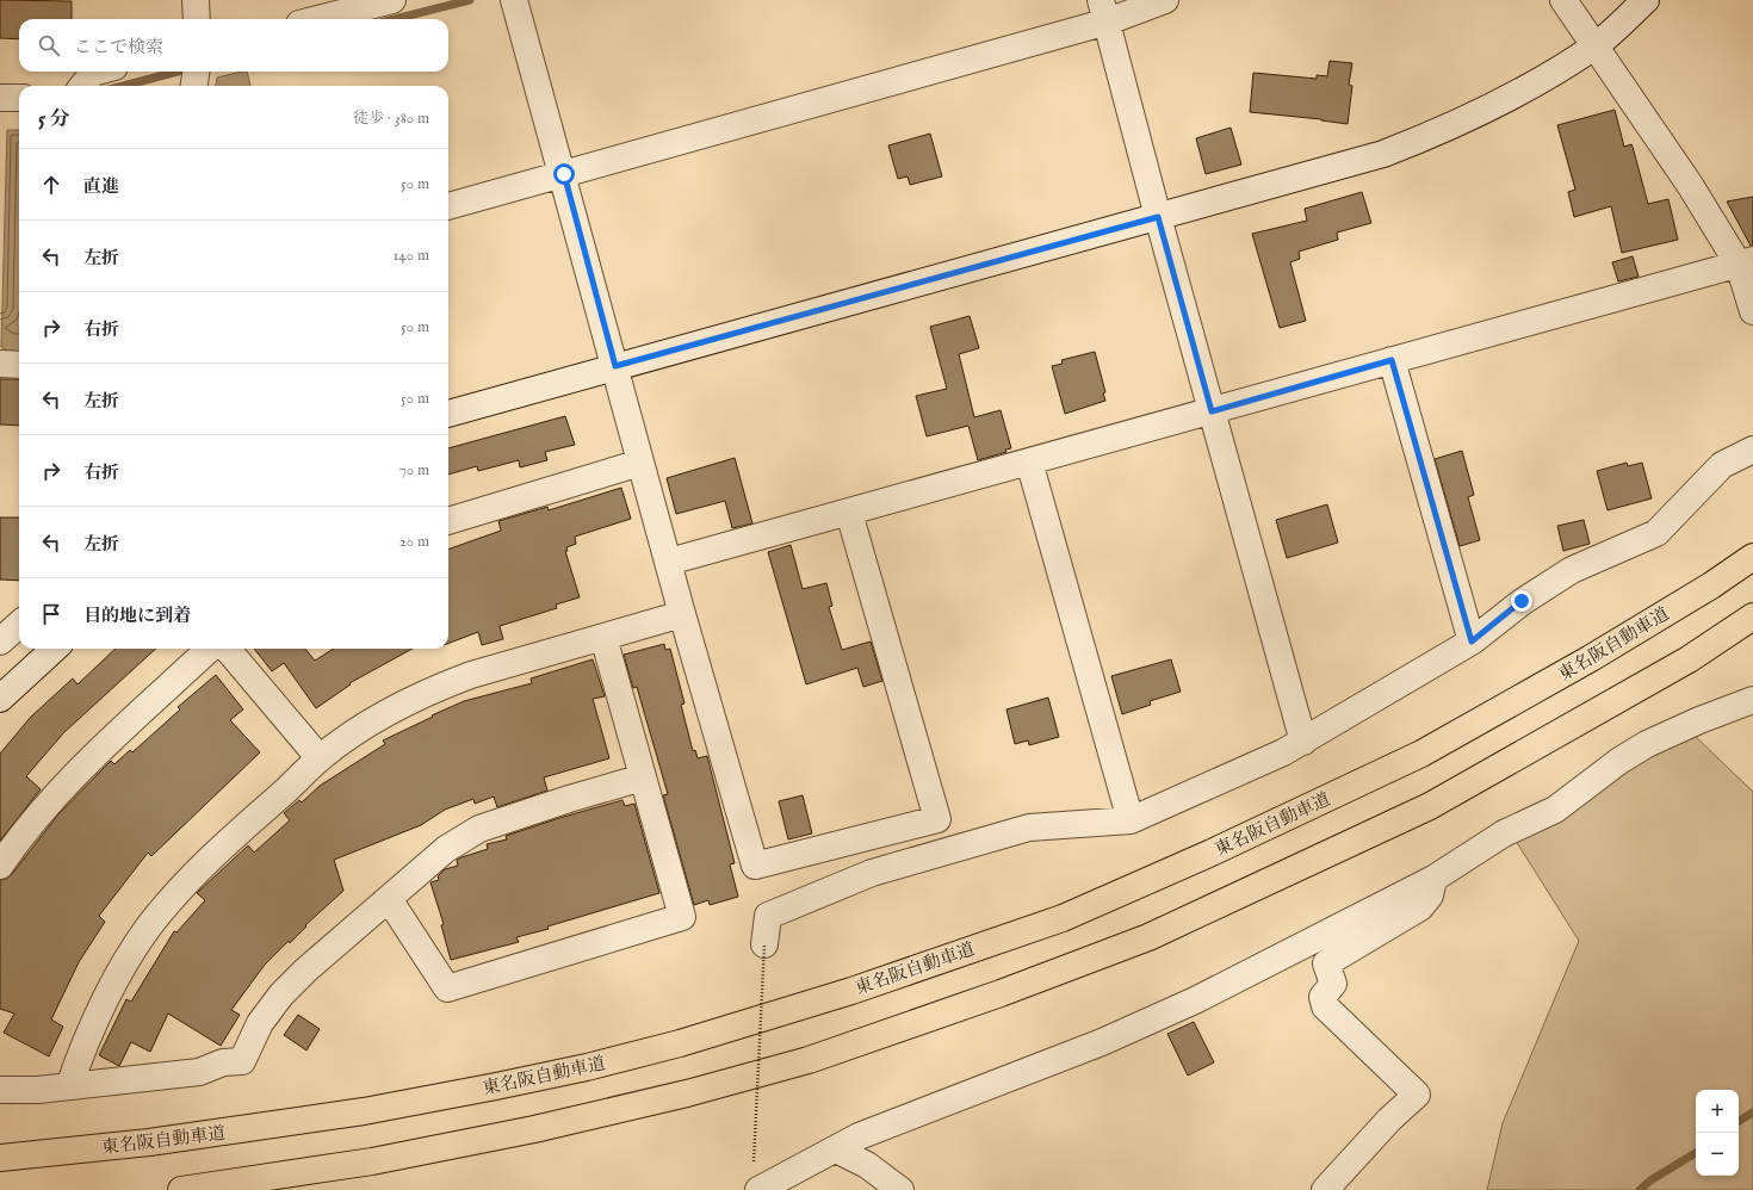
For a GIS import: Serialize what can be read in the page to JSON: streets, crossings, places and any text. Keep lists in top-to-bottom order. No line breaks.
{"streets":{"highway":["東名阪自動車道"]},"page":{"search":"ここで検索","heading":["5 分","徒歩 · 380 m"],"list":[["直進","50 m"],["左折","140 m"],["右折","50 m"],["左折","50 m"],["右折","70 m"],["左折","20 m"],"目的地に到着"],"map_buttons":["+","−"]}}
